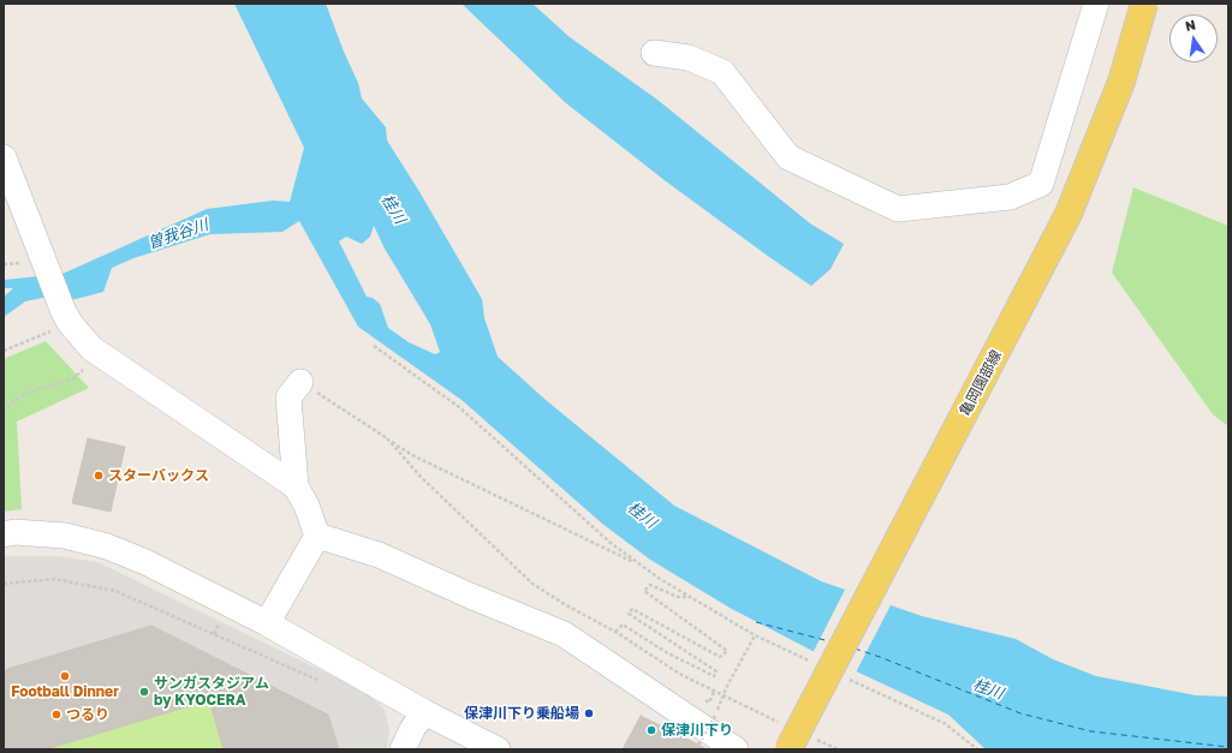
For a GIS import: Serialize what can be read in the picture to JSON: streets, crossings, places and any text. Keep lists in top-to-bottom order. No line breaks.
{"streets":{"main road":["亀岡園部線"]},"water":["桂川","曽我谷川"],"places":["スターバックス","Football Dinner","サンガスタジアム by KYOCERA","保津川下り乗船場","つるり","保津川下り"],"north":"top"}
